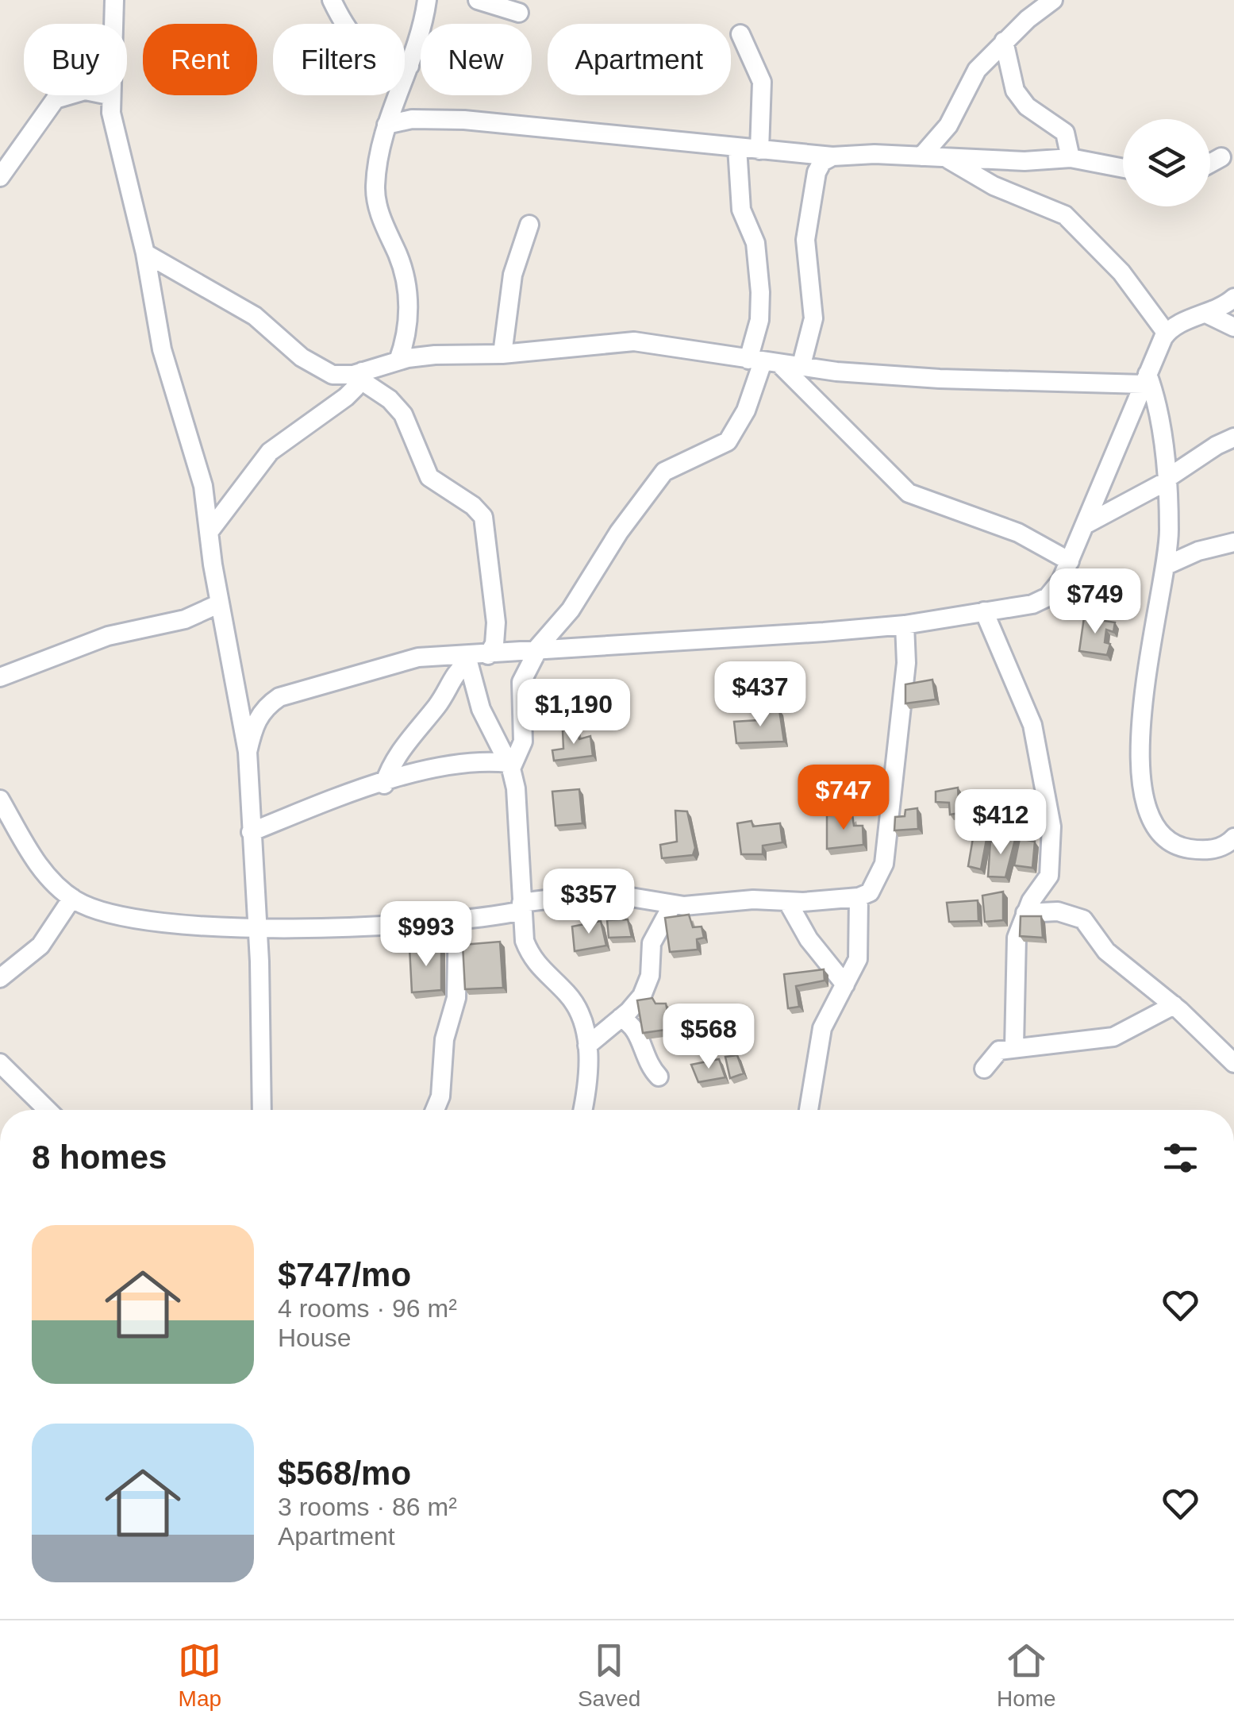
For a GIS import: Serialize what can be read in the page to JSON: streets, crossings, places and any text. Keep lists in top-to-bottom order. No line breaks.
{"page":{"chip":["Buy","Rent","Filters","New","Apartment"],"price":["$749","$437","$1,190","$747","$412","$357","$993","$568"],"heading":"8 homes","list":[{"name":"$747/mo","note":"4 rooms · 96 m² · House"},{"name":"$568/mo","note":"3 rooms · 86 m² · Apartment"}],"tabs":["Map","Saved","Home"]}}
